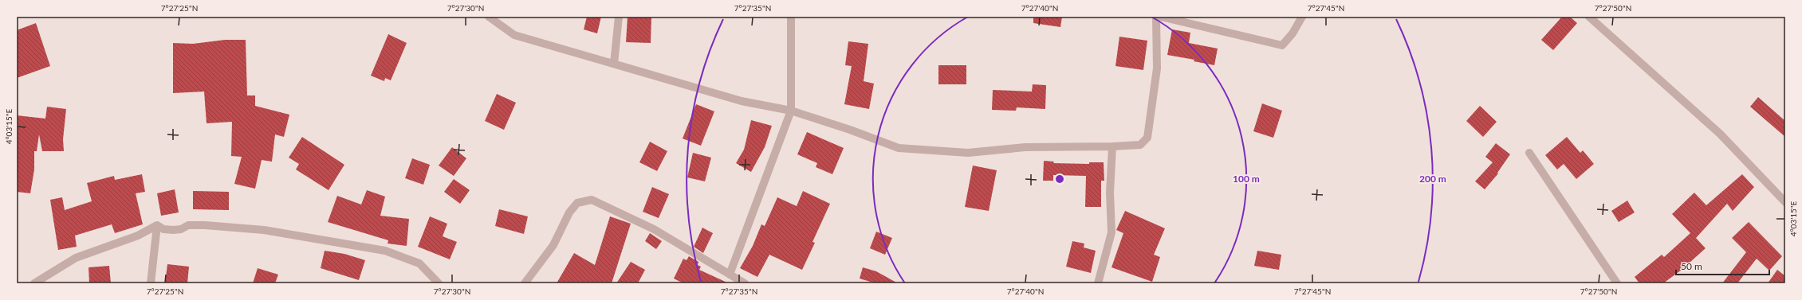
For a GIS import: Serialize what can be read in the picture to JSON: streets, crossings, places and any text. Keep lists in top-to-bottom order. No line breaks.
{"scale_bar":"50 m","coordinates":["7°27'25\"N","7°27'30\"N","7°27'35\"N","7°27'40\"N","7°27'45\"N","7°27'50\"N","4°03'15\"E"],"rings":["100 m","200 m"]}
